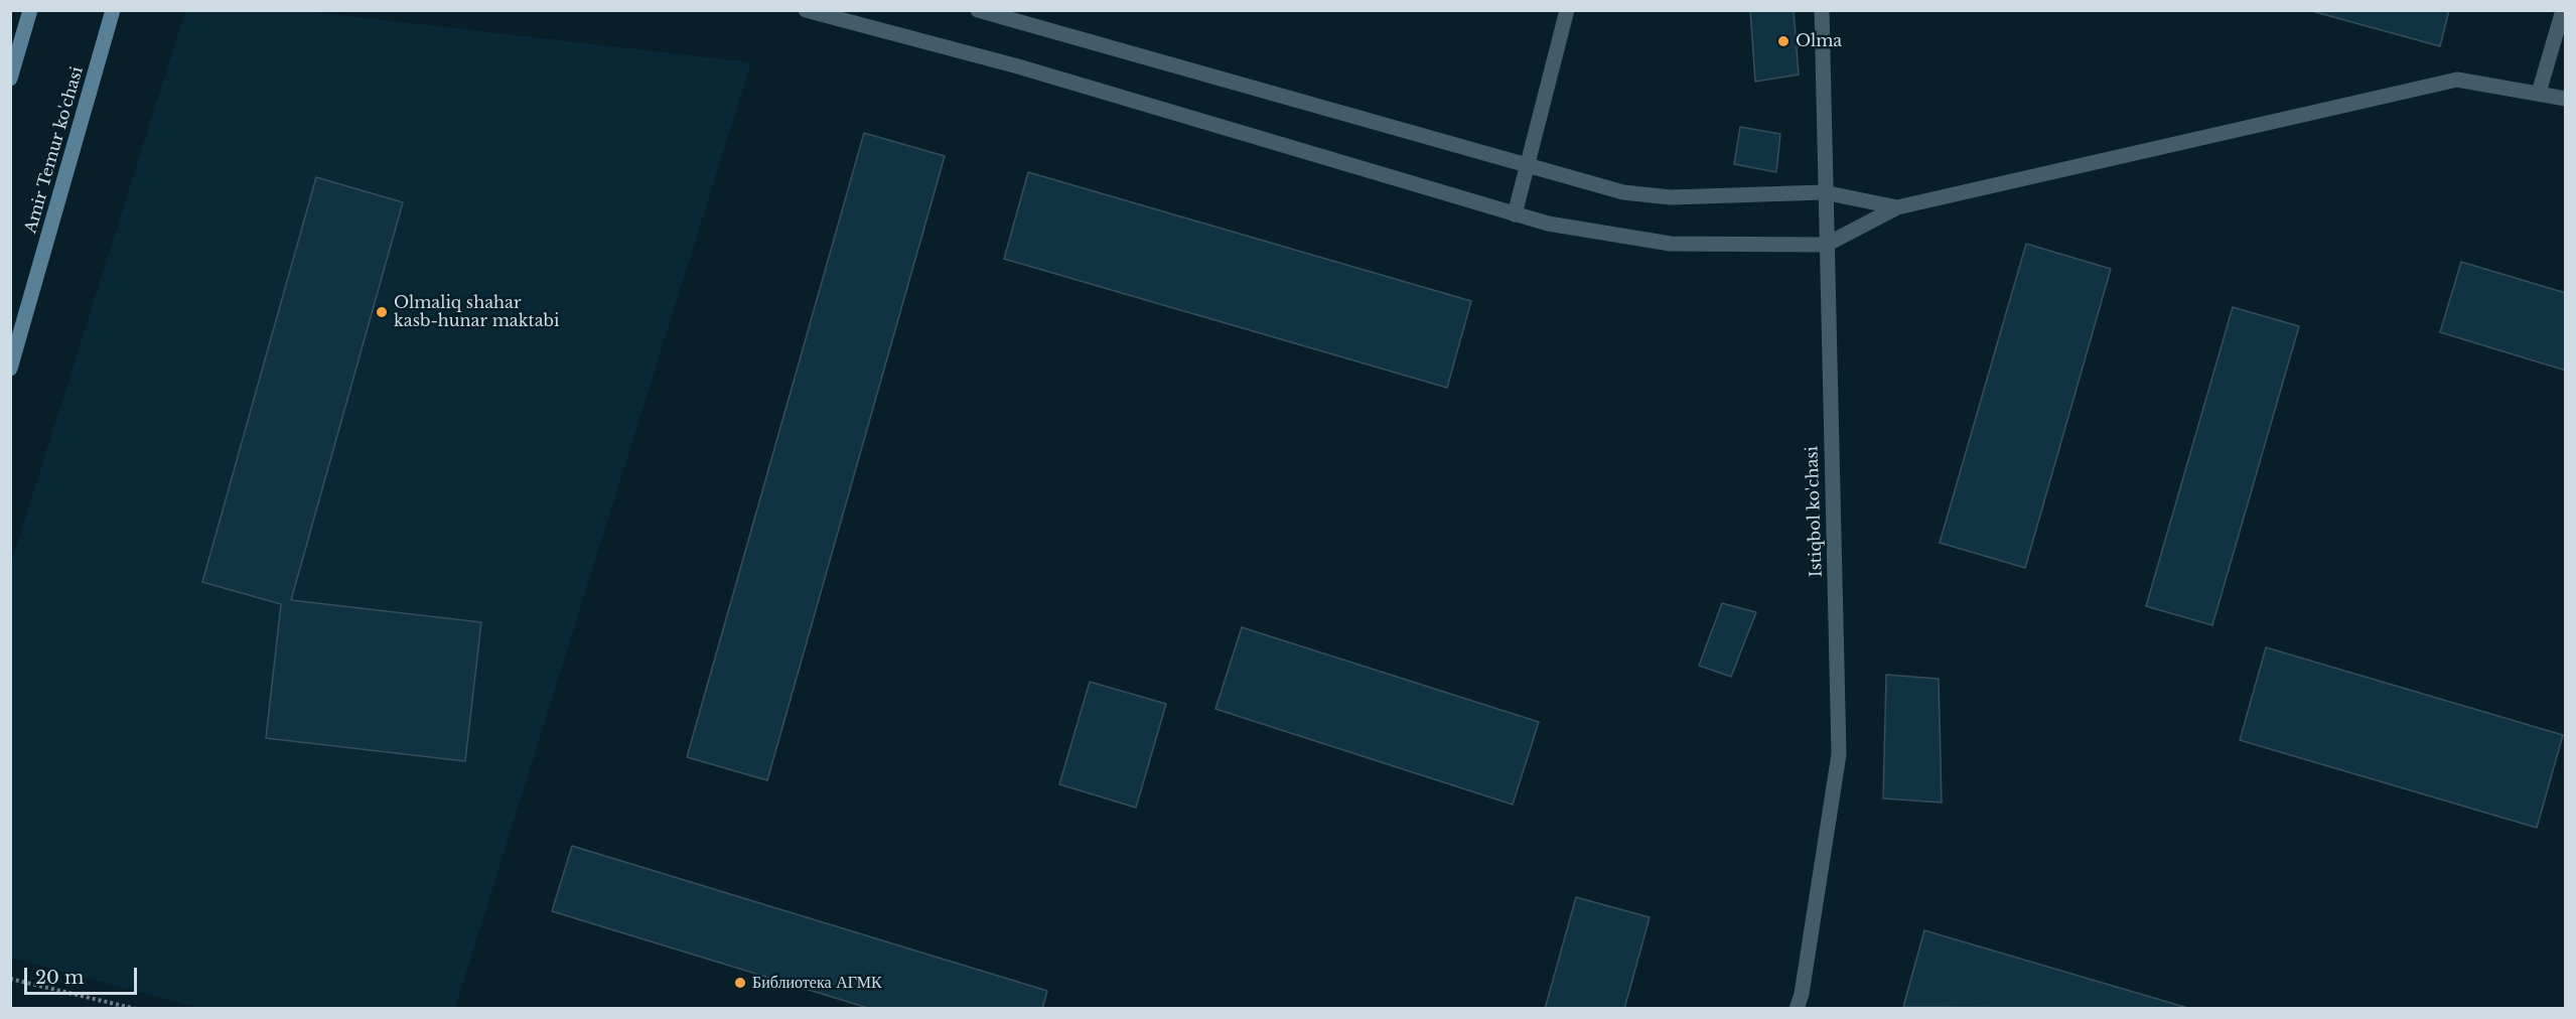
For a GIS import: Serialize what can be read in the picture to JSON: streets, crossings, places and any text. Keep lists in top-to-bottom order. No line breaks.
{"streets":{"main road":["Amir Temur ko'chasi"],"street":["Istiqbol ko'chasi"]},"places":["Olma","Olmaliq shahar kasb-hunar maktabi","Библиотека АГМК"],"scale_bar":"20 m"}
